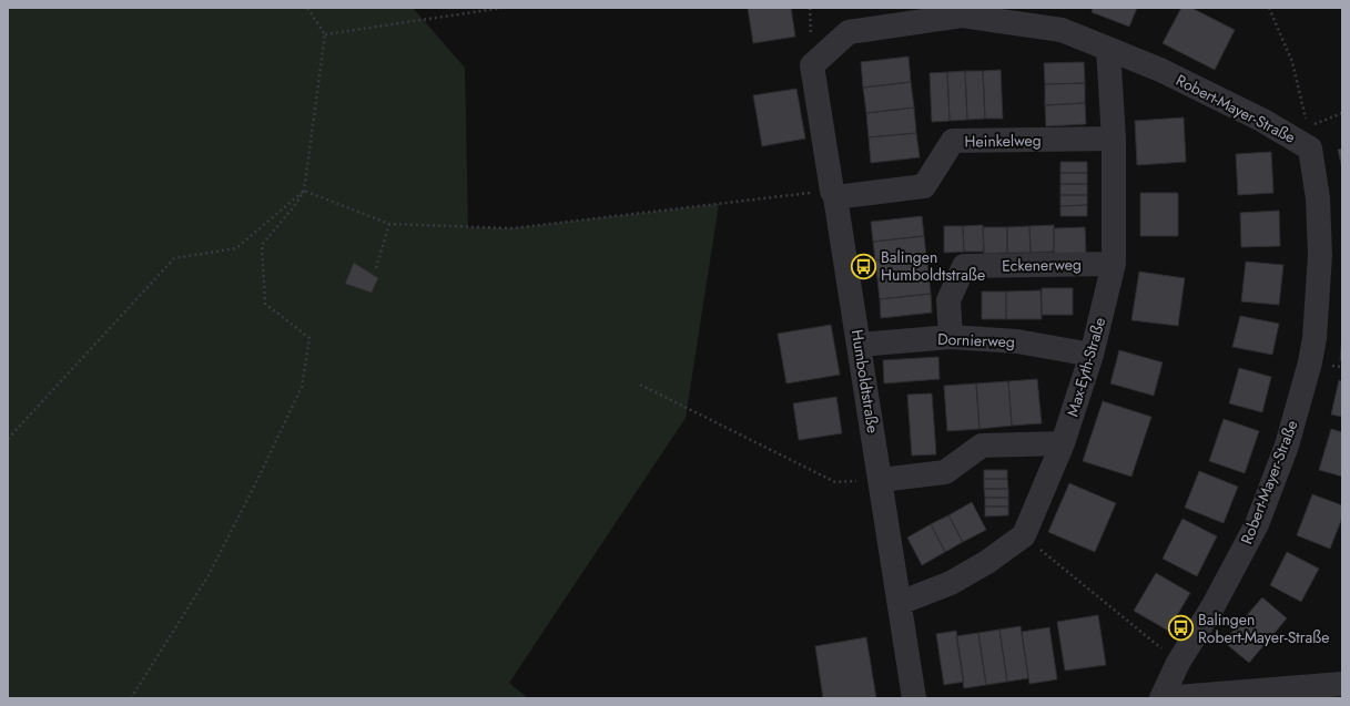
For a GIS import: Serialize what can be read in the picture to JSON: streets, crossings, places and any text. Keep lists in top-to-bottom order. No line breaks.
{"streets":{"street":["Robert-Mayer-Straße","Heinkelweg","Eckenerweg","Dornierweg","Max-Eyth-Straße","Humboldtstraße"]},"crossings":[["Robert-Mayer-Straße","Max-Eyth-Straße"],["Robert-Mayer-Straße","Humboldtstraße"],["Heinkelweg","Max-Eyth-Straße"],["Heinkelweg","Humboldtstraße"],["Eckenerweg","Dornierweg"],["Eckenerweg","Max-Eyth-Straße"],["Dornierweg","Max-Eyth-Straße"],["Dornierweg","Humboldtstraße"]],"places":{"bus stop":["Balingen Humboldtstraße","Balingen Robert-Mayer-Straße"]}}
